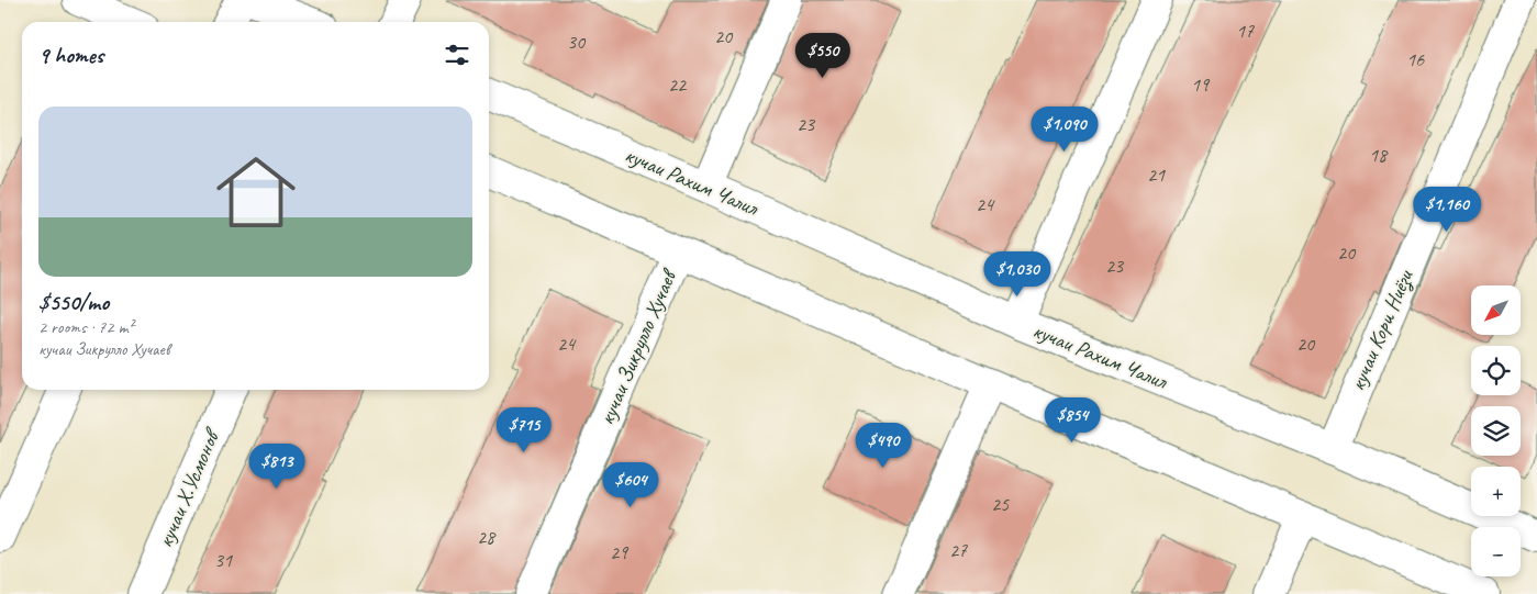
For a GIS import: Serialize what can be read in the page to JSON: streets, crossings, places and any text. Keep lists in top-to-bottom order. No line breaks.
{"streets":{"main road":["кучаи Рахим Чалил","кучаи Кори Ниёзи","кучаи Зикрулло Хучаев","кучаи Х.Усмонов"]},"crossings":[["кучаи Рахим Чалил","кучаи Кори Ниёзи"]],"house_numbers":["17","20","30","16","22","19","23","18","21","24","20","23","24","20","25","28","27","29","31"],"north":"bottom left","page":{"heading":"9 homes","price":["$550","$1,090","$1,160","$1,030","$854","$715","$490","$813","$604"],"list":[{"name":"$550/mo","note":"2 rooms · 72 m² · кучаи Зикрулло Хучаев"}],"map_buttons":["+","−"]}}
